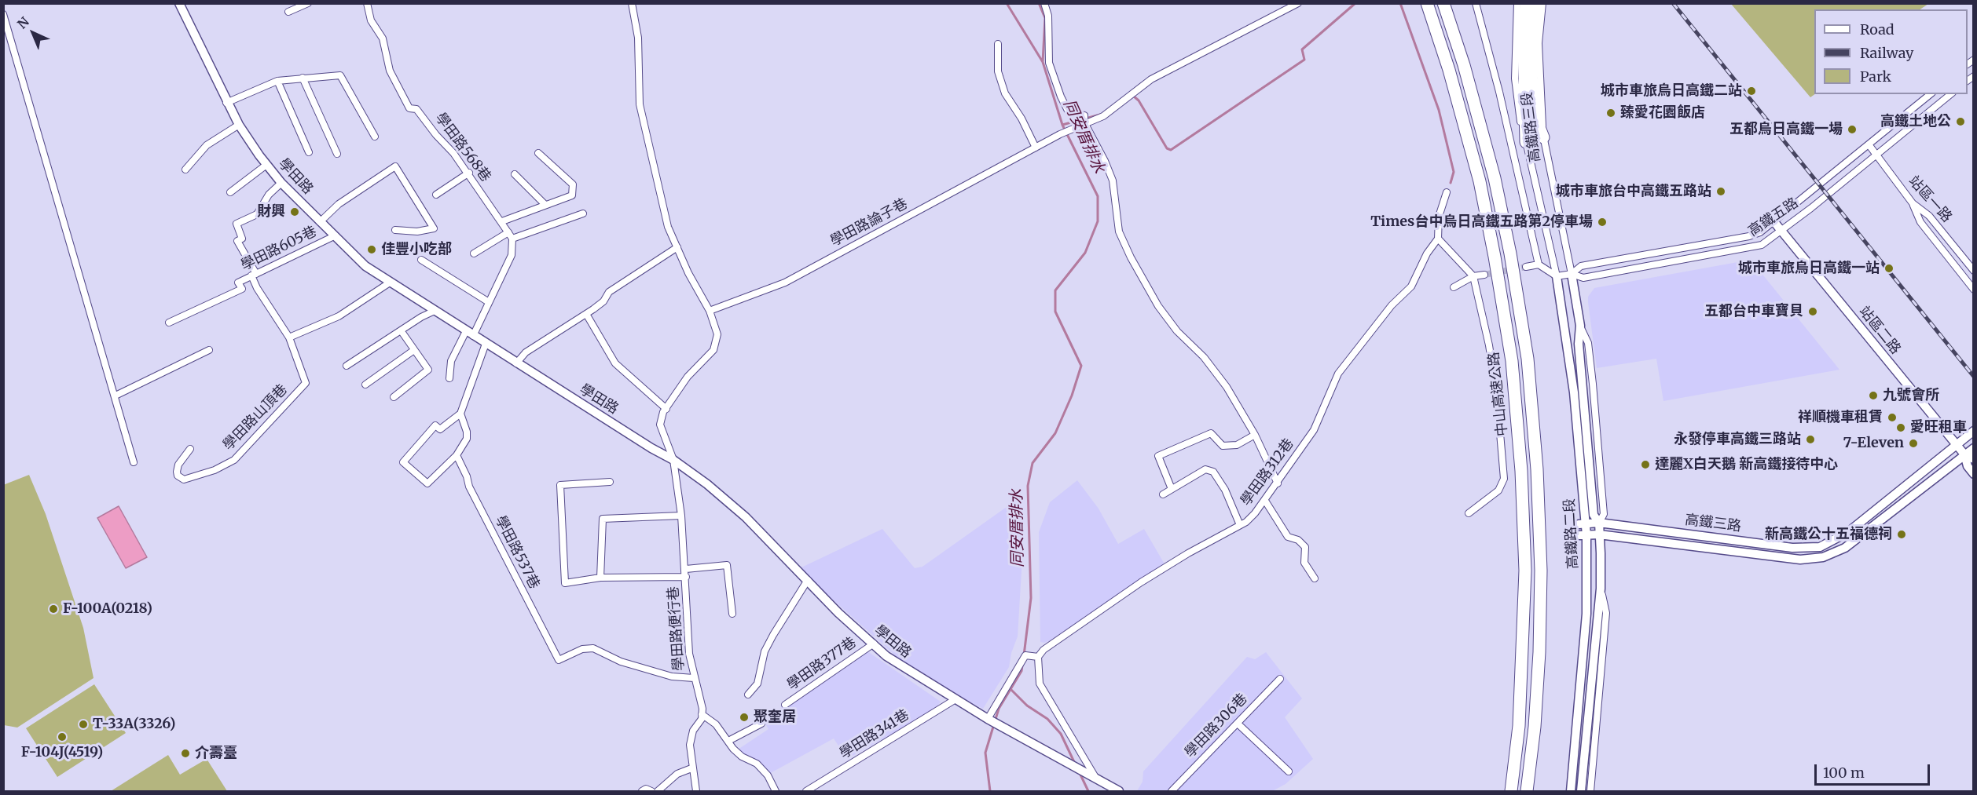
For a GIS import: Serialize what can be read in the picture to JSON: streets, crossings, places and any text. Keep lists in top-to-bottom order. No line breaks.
{"streets":{"highway":["中山高速公路"],"street":["高鐵路三段","學田路568巷","學田路","站區一路","高鐵五路","學田路論子巷","學田路605巷","站區二路","學田路山頂巷","學田路312巷","高鐵三路","高鐵路二段","學田路537巷","學田路便行巷","學田路377巷","學田路306巷","學田路341巷"]},"crossings":[["高鐵路三段","高鐵五路"],["高鐵路三段","高鐵路二段"],["學田路","學田路605巷"],["學田路","學田路山頂巷"],["學田路","學田路便行巷"],["學田路","學田路377巷"],["學田路","學田路341巷"],["站區一路","高鐵五路"],["高鐵五路","站區二路"],["高鐵五路","高鐵路二段"],["學田路605巷","學田路山頂巷"],["站區二路","高鐵三路"],["高鐵三路","高鐵路二段"],["學田路537巷","學田路便行巷"]],"water":["同安厝排水"],"places":["城市車旅烏日高鐵二站","臻愛花園飯店","高鐵土地公","五都烏日高鐵一場","城市車旅台中高鐵五路站","財興","Times台中烏日高鐵五路第2停車場","佳豐小吃部","城市車旅烏日高鐵一站","五都台中車寶貝","九號會所","祥順機車租賃","愛旺租車","永發停車高鐵三路站","7-Eleven","達麗X白天鵝 新高鐵接待中心","新高鐵公十五福德祠","F-100A(0218)","聚奎居","T-33A(3326)","F-104J(4519)","介壽臺"],"legend":["Road","Railway","Park"],"scale_bar":"100 m","north":"top left"}
